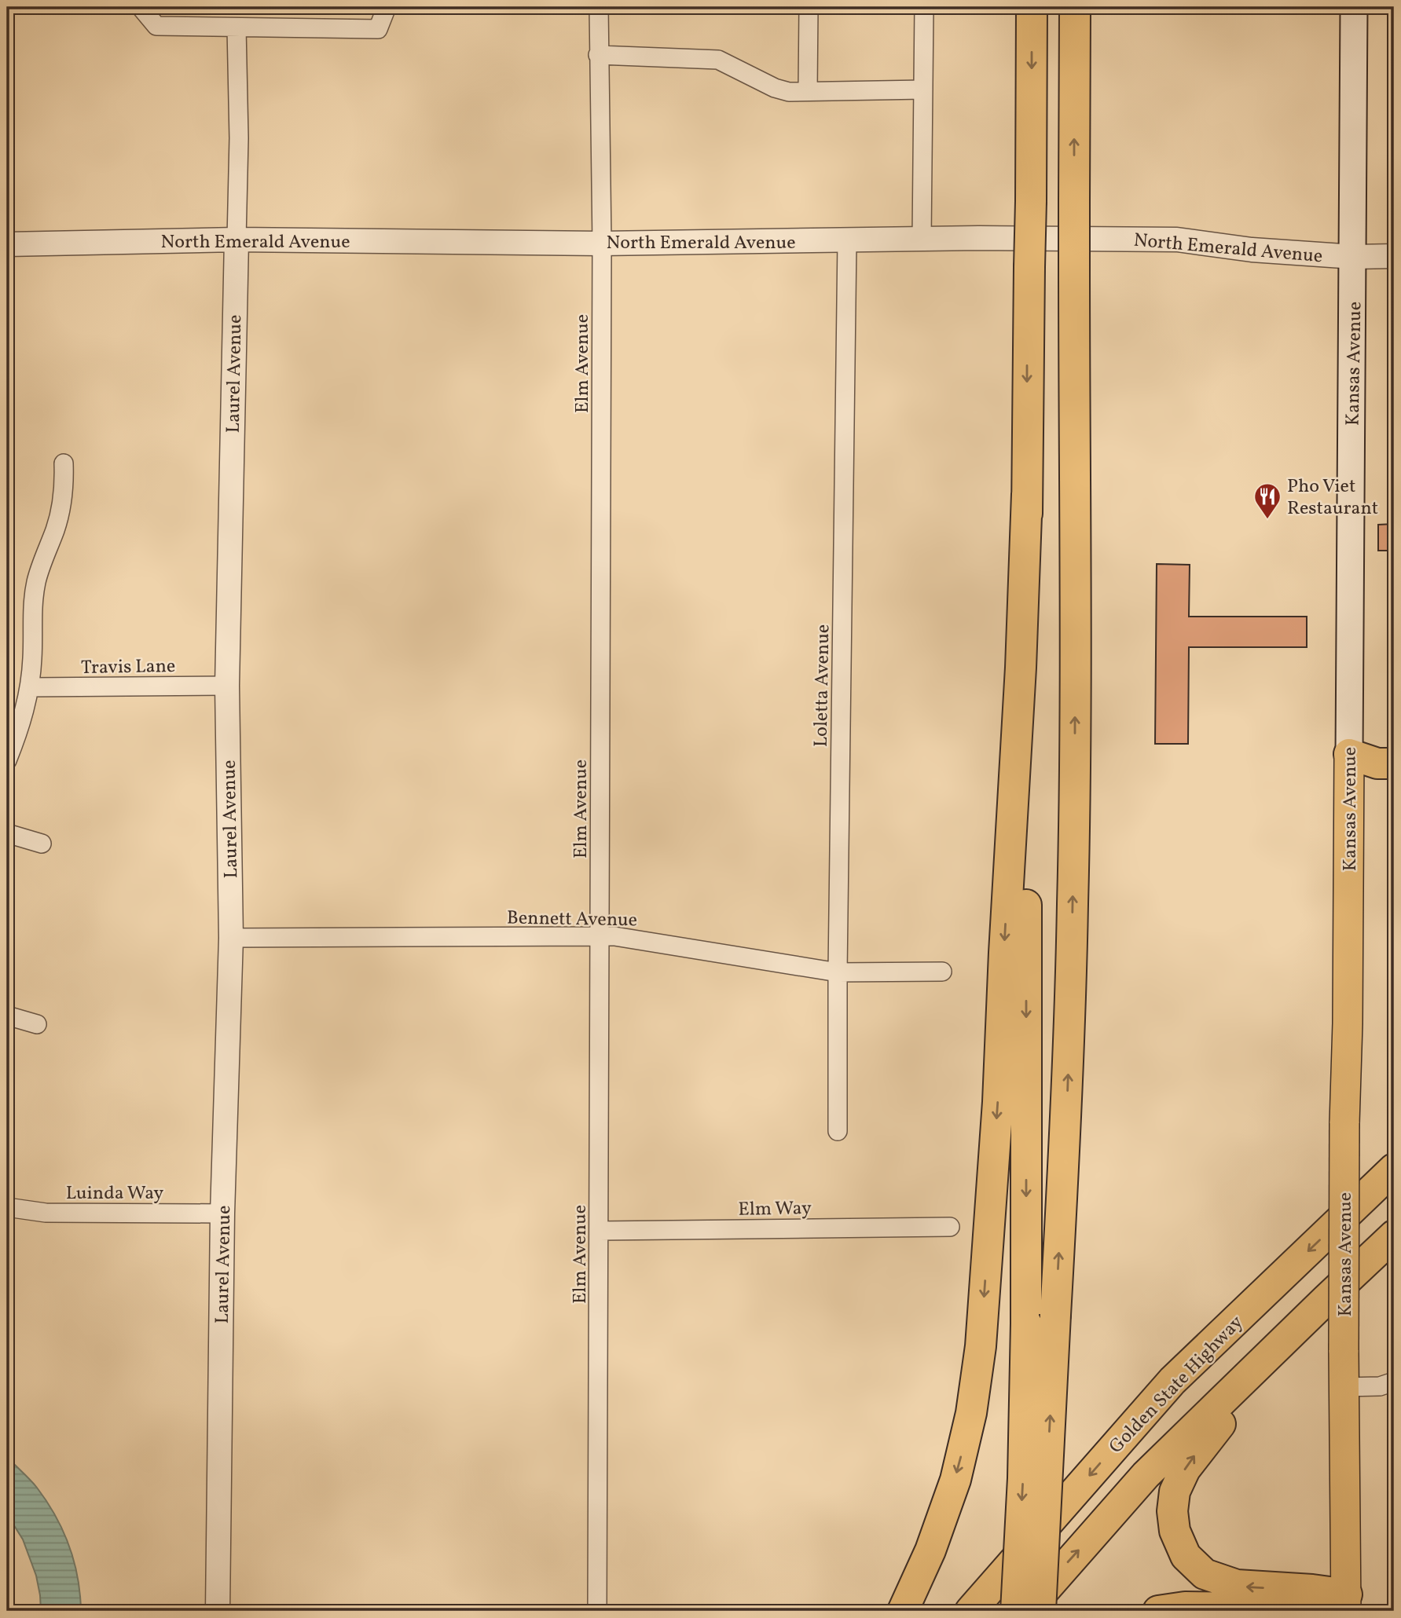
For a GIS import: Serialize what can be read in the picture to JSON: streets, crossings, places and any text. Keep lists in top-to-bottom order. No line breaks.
{"streets":{"highway":["Golden State Highway"],"main road":["Kansas Avenue"],"street":["North Emerald Avenue","Elm Avenue","Laurel Avenue","Travis Lane","Loletta Avenue","Bennett Avenue","Luinda Way","Elm Way"]},"crossings":[["North Emerald Avenue","Elm Avenue"],["North Emerald Avenue","Kansas Avenue"],["North Emerald Avenue","Laurel Avenue"],["North Emerald Avenue","Loletta Avenue"],["Elm Avenue","Bennett Avenue"],["Elm Avenue","Elm Way"],["Laurel Avenue","Travis Lane"],["Laurel Avenue","Bennett Avenue"],["Laurel Avenue","Luinda Way"],["Loletta Avenue","Bennett Avenue"]],"places":{"restaurant":["Pho Viet Restaurant"]}}
